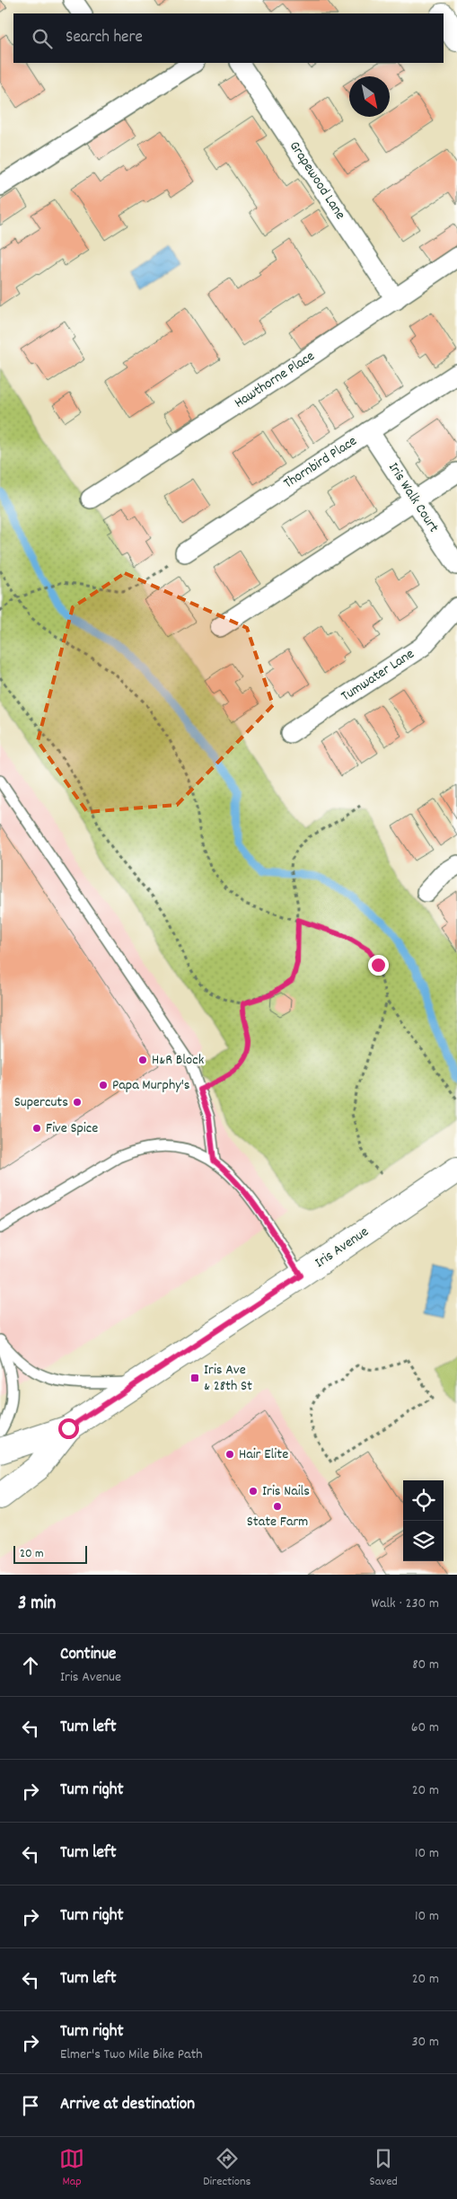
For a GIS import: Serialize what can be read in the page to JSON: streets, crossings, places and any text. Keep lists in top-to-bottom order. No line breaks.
{"streets":{"main road":["Iris Avenue"],"street":["Grapewood Lane","Hawthorne Place","Thornbird Place","Iris Walk Court","Tumwater Lane"]},"crossings":[["Grapewood Lane","Hawthorne Place"],["Thornbird Place","Iris Walk Court"]],"places":{"other":["H&R Block","Papa Murphy's","Supercuts","Five Spice","Hair Elite","Iris Nails","State Farm"],"transit":["Iris Ave & 28th St"]},"scale_bar":"20 m","north":"bottom right","page":{"search":"Search here","scale":"20 m","heading":["3 min","Walk · 230 m"],"list":[["Continue","Iris Avenue","80 m"],["Turn left","60 m"],["Turn right","20 m"],["Turn left","10 m"],["Turn right","10 m"],["Turn left","20 m"],["Turn right","Elmer's Two Mile Bike Path","30 m"],"Arrive at destination"],"nav":["Map","Directions","Saved"]}}
